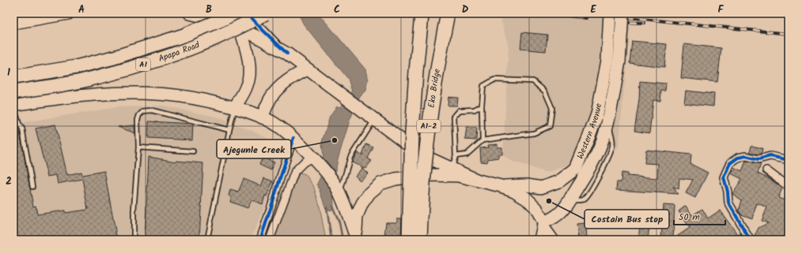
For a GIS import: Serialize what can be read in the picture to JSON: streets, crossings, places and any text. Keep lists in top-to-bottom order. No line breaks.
{"streets":{"highway":["Apapa Road","A1","Eko Bridge","A1-2"],"main road":["Western Avenue"]},"places":["Ajegunle Creek","Costain Bus stop"],"scale_bar":"50 m","grid":{"columns":["A","B","C","D","E","F"],"rows":["1","2"]}}
